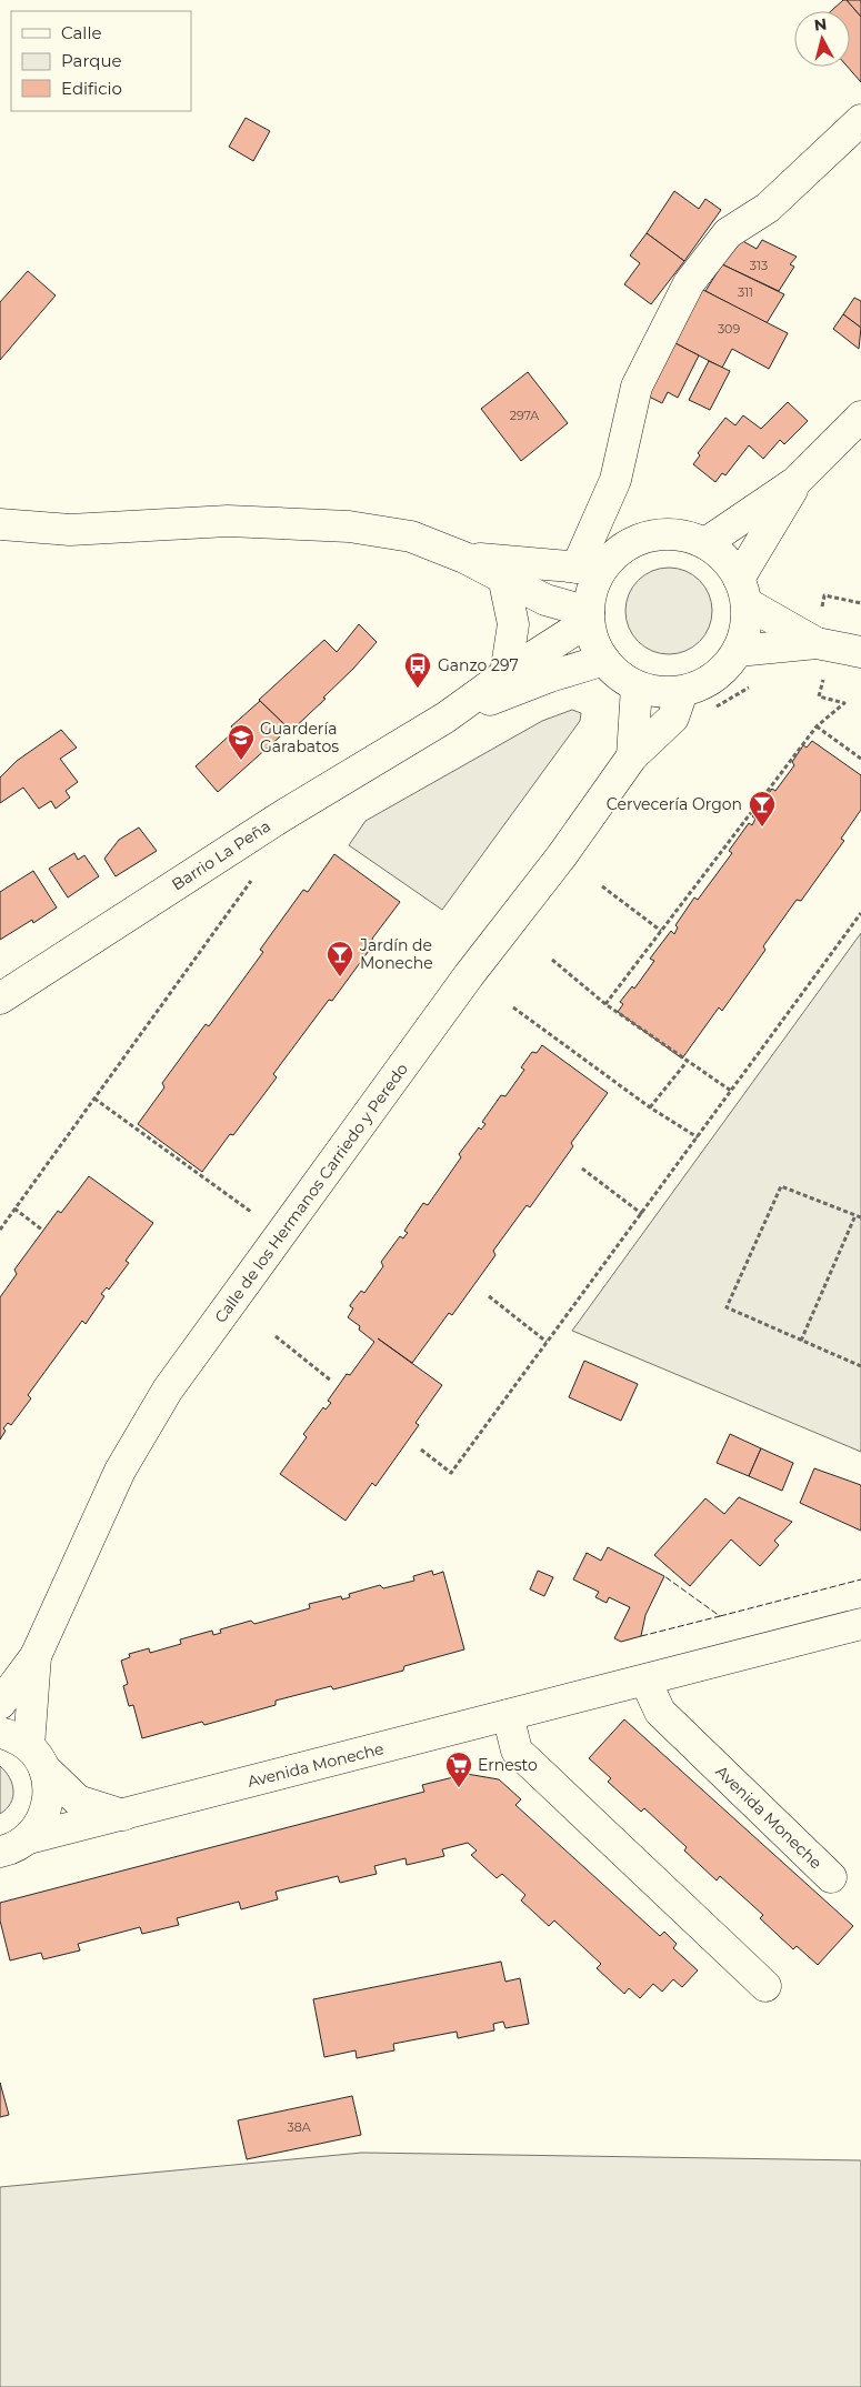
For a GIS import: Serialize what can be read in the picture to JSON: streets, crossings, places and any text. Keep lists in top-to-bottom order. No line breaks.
{"streets":{"street":["Barrio La Peña","Calle de los Hermanos Carriedo y Peredo","Avenida Moneche"]},"crossings":[["Barrio La Peña","Calle de los Hermanos Carriedo y Peredo"],["Calle de los Hermanos Carriedo y Peredo","Avenida Moneche"]],"places":{"bus stop":["Ganzo 297"],"school or university":["Guardería Garabatos"],"bar":["Cervecería Orgon","Jardín de Moneche"],"supermarket":["Ernesto"]},"house_numbers":["313","311","309","297A","38A"],"legend":["Calle","Parque","Edificio"],"north":"top"}
